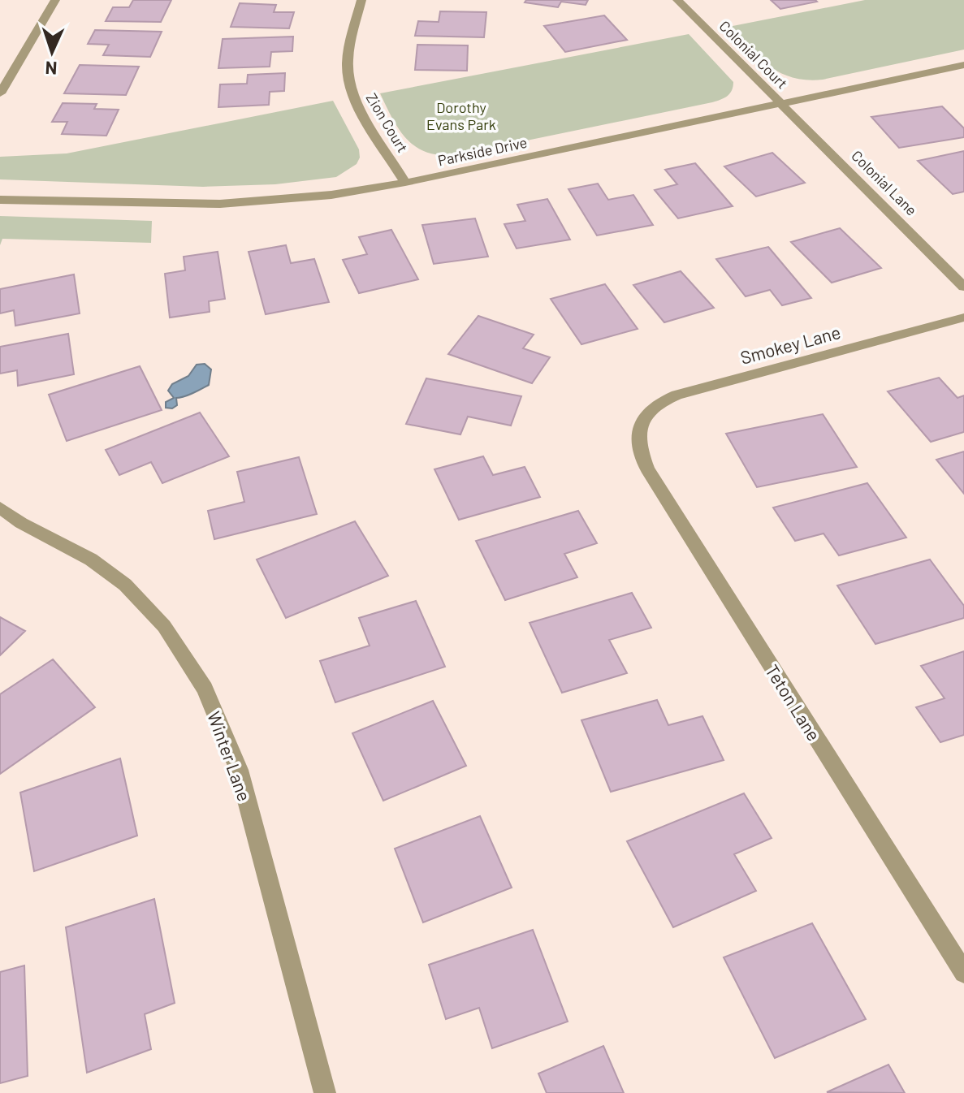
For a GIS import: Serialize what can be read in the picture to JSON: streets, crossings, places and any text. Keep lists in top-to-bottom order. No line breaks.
{"streets":{"street":["Colonial Court","Zion Court","Parkside Drive","Colonial Lane","Smokey Lane","Teton Lane","Winter Lane"]},"crossings":[["Colonial Court","Parkside Drive"],["Colonial Court","Colonial Lane"],["Zion Court","Parkside Drive"],["Parkside Drive","Colonial Lane"],["Smokey Lane","Teton Lane"]],"parks":["Dorothy Evans Park"],"north":"bottom"}
